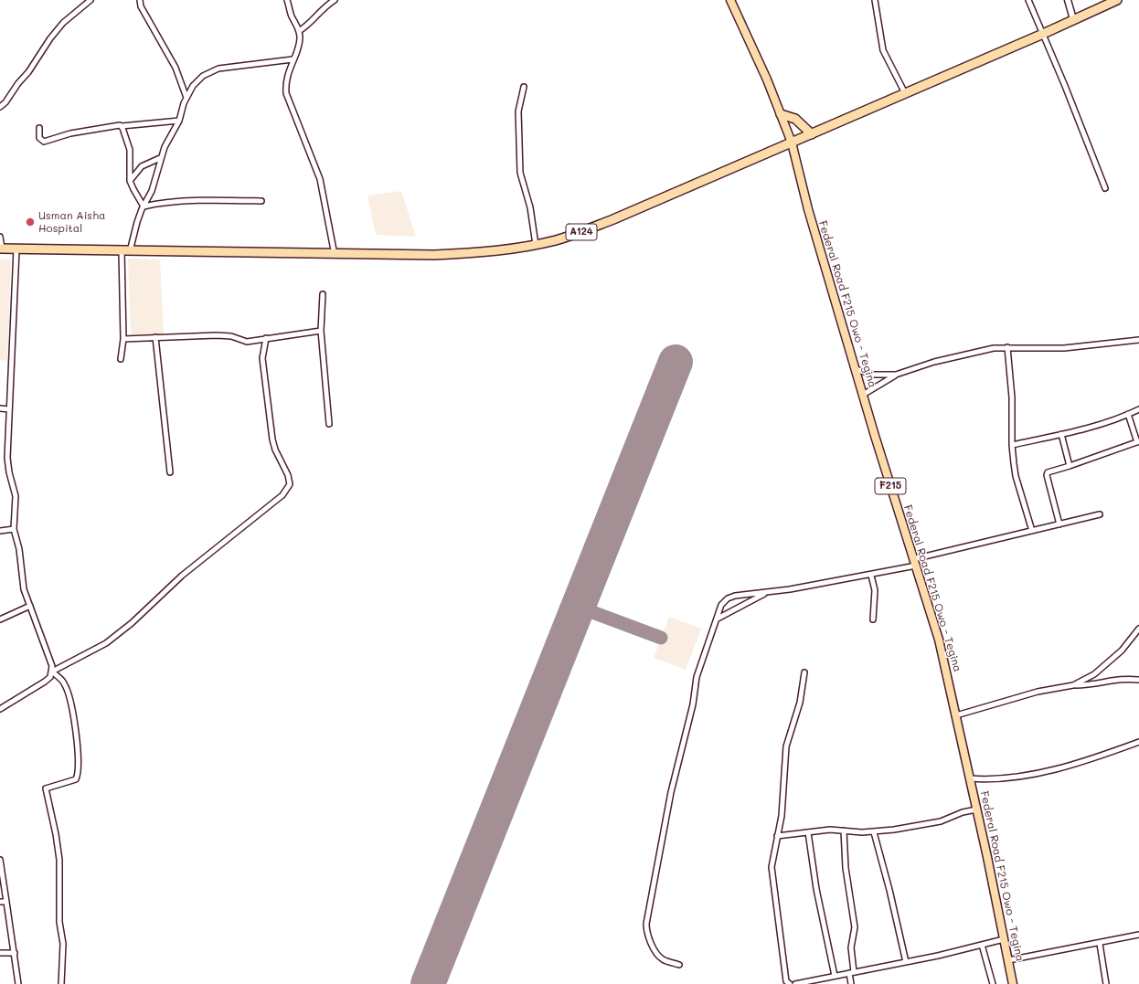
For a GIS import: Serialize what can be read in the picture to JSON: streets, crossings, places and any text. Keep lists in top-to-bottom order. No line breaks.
{"streets":{"highway":["A124"],"main road":["Federal Road F215 Owo - Tegina","F215"]},"crossings":[["A124","Federal Road F215 Owo - Tegina"]],"places":["Usman Aisha Hospital"]}
